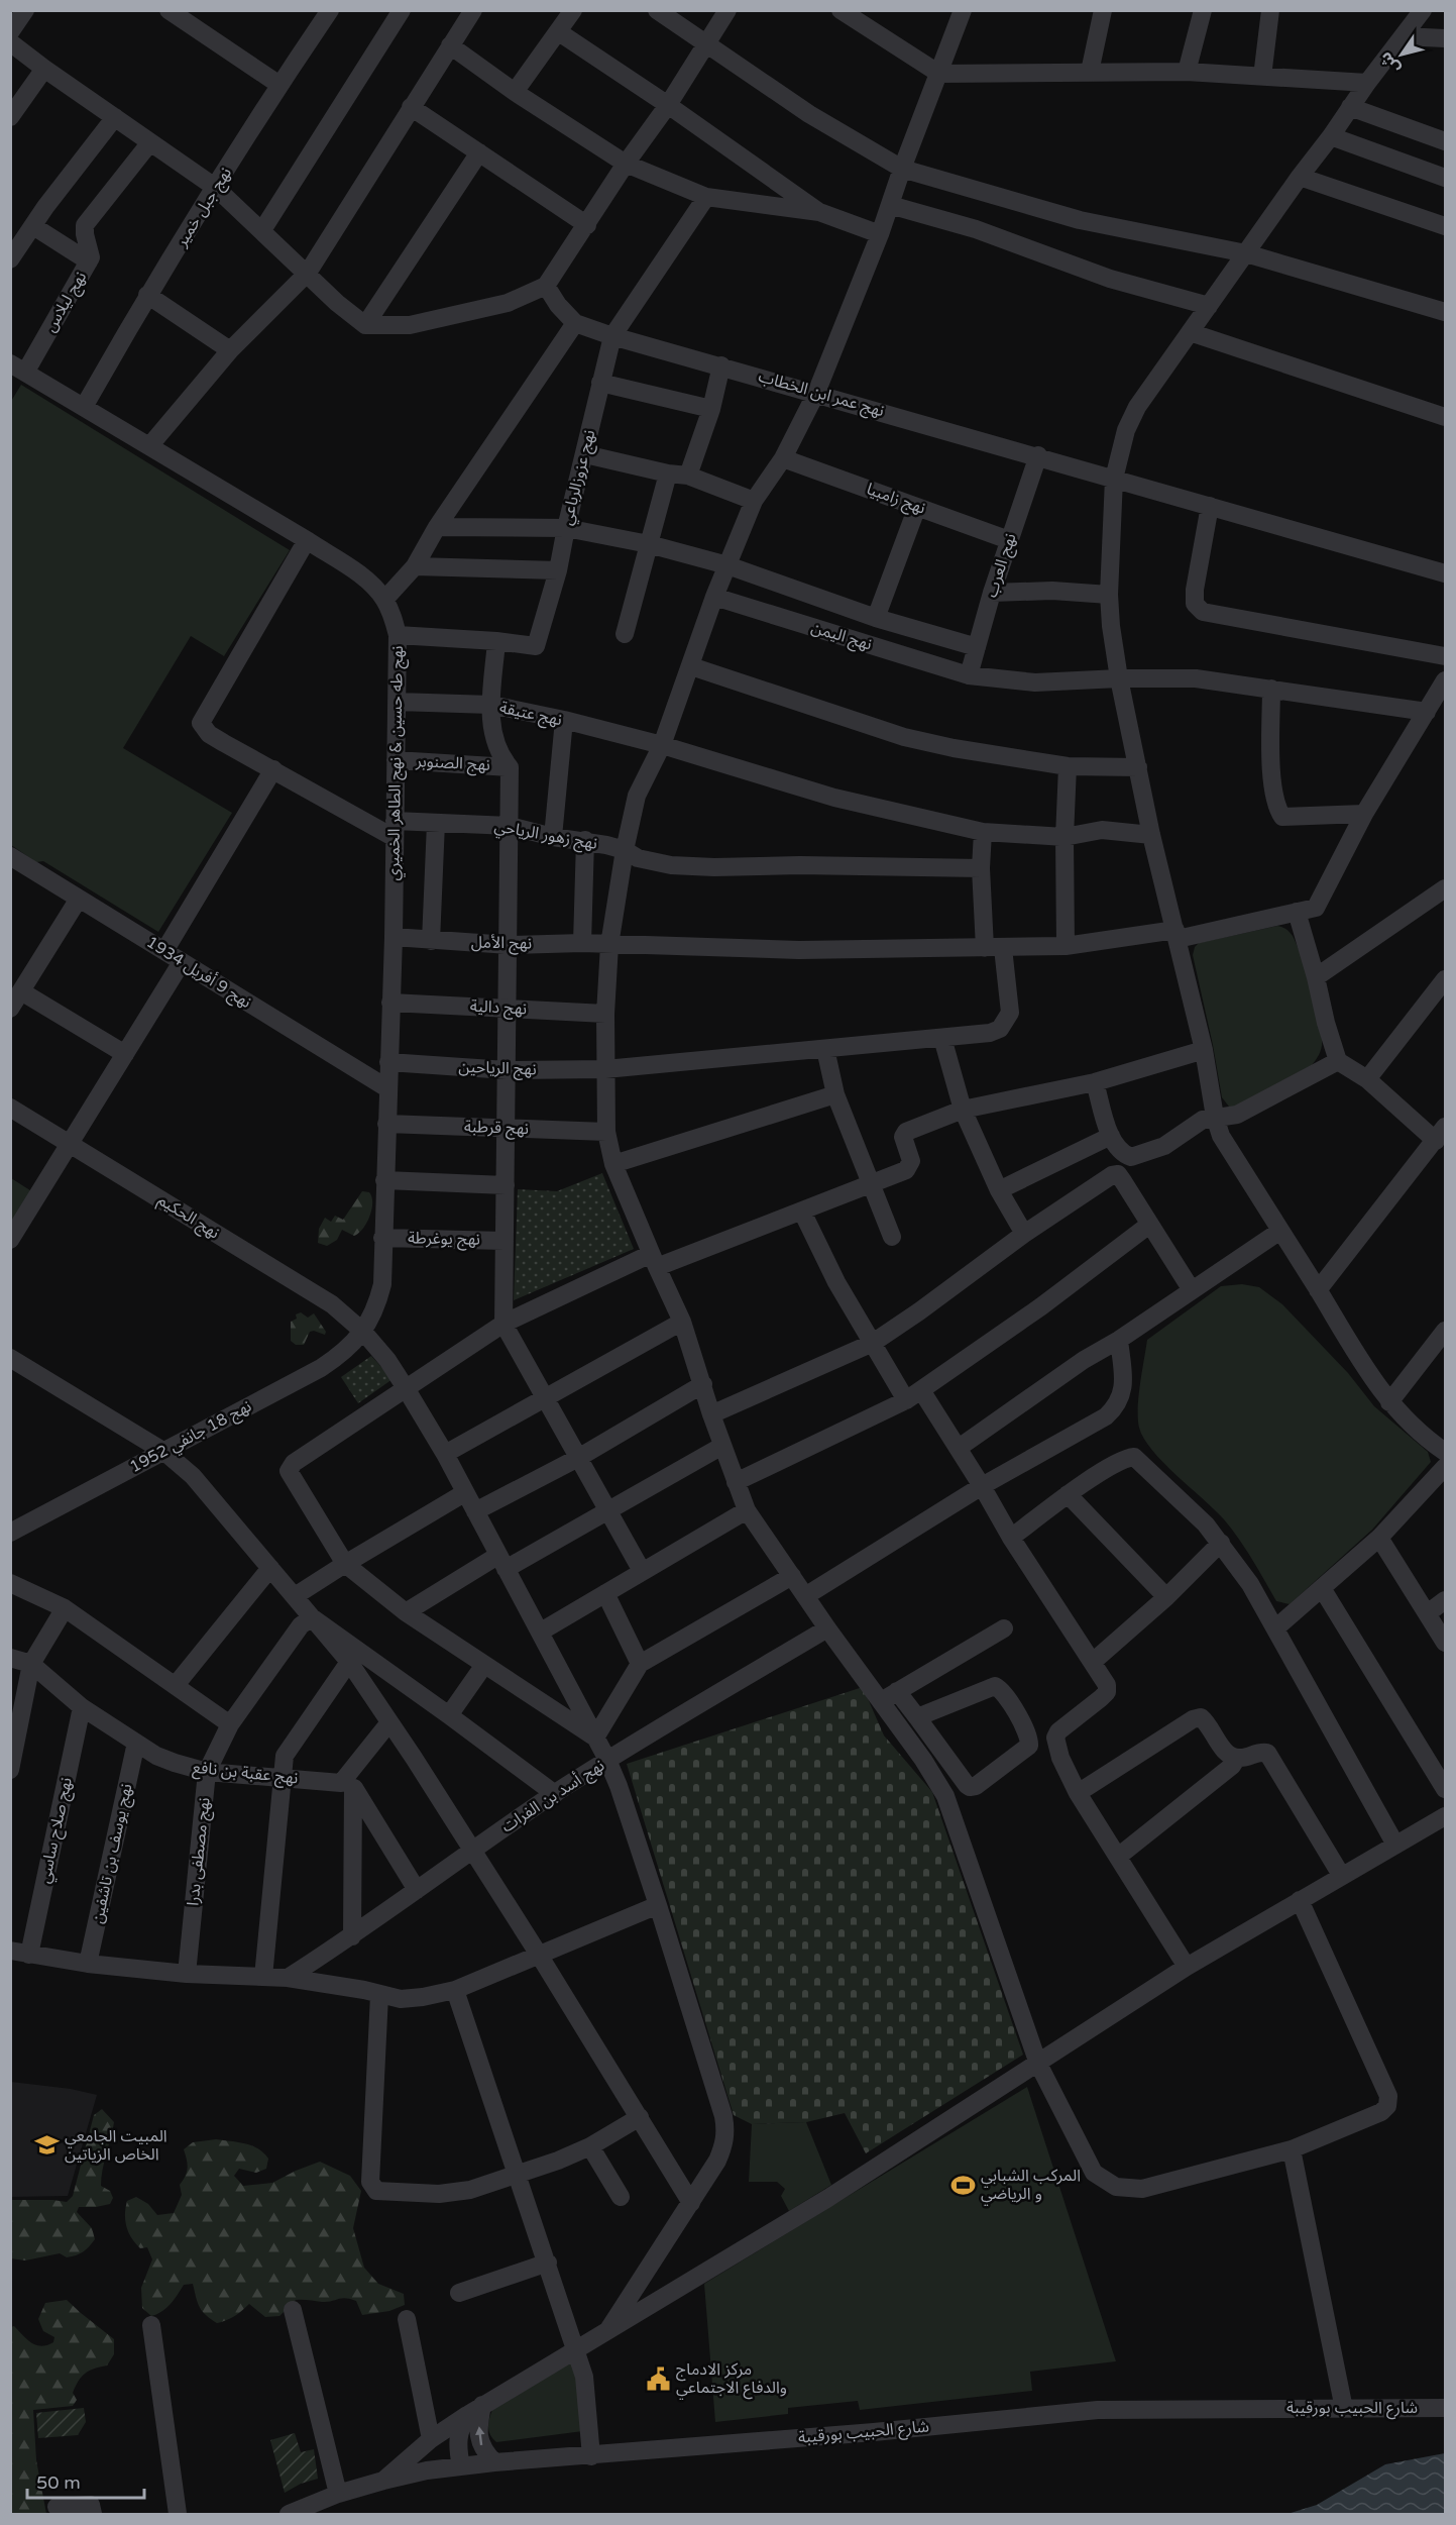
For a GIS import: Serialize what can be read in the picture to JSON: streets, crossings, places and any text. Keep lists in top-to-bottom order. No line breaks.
{"streets":{"street":["نهج جبل خمير","نهج ليلاس","نهج عمر ابن الخطاب","نهج عزوزالرباعي","نهج زامبيا","نهج العرب","نهج اليمن","نهج عتيقة","نهج طه حسين & نهج الطاهر الخميري","نهج الصنوبر","نهج زهور الرياحي","نهج الأمل","نهج 9 أفريل 1934","نهج دالية","نهج الرياحين","نهج قرطبة","نهج الحكيم","نهج يوغرطة","نهج 18 جانفي 1952","نهج عقبة بن نافع","نهج أسد بن الفرات","نهج صلاح ساسي","نهج مصطفى بدرا","نهج يوسف بن تاشفين","شارع الحبيب بورقيبة"]},"crossings":[["نهج جبل خمير","نهج طه حسين & نهج الطاهر الخميري"],["نهج ليلاس","نهج طه حسين & نهج الطاهر الخميري"],["نهج عمر ابن الخطاب","نهج عزوزالرباعي"],["نهج عمر ابن الخطاب","نهج العرب"],["نهج عزوزالرباعي","نهج طه حسين & نهج الطاهر الخميري"],["نهج زامبيا","نهج العرب"],["نهج العرب","نهج اليمن"],["نهج عتيقة","نهج طه حسين & نهج الطاهر الخميري"],["نهج طه حسين & نهج الطاهر الخميري","نهج الصنوبر"],["نهج طه حسين & نهج الطاهر الخميري","نهج زهور الرياحي"],["نهج طه حسين & نهج الطاهر الخميري","نهج الأمل"],["نهج طه حسين & نهج الطاهر الخميري","نهج 9 أفريل 1934"],["نهج طه حسين & نهج الطاهر الخميري","نهج دالية"],["نهج طه حسين & نهج الطاهر الخميري","نهج الرياحين"],["نهج طه حسين & نهج الطاهر الخميري","نهج قرطبة"],["نهج طه حسين & نهج الطاهر الخميري","نهج الحكيم"],["نهج طه حسين & نهج الطاهر الخميري","نهج يوغرطة"],["نهج طه حسين & نهج الطاهر الخميري","نهج 18 جانفي 1952"],["نهج الأمل","نهج الرياحين"],["نهج الحكيم","نهج 18 جانفي 1952"],["نهج الحكيم","نهج أسد بن الفرات"],["نهج عقبة بن نافع","نهج صلاح ساسي"],["نهج عقبة بن نافع","نهج مصطفى بدرا"],["نهج عقبة بن نافع","نهج يوسف بن تاشفين"]],"places":{"school or university":["المبيت الجامعي الخاص الزياتين"],"sports":["المركب الشبابي و الرياضي"],"public building":["مركز الادماج والدفاع الاجتماعي"]},"scale_bar":"50 m","north":"bottom left"}
